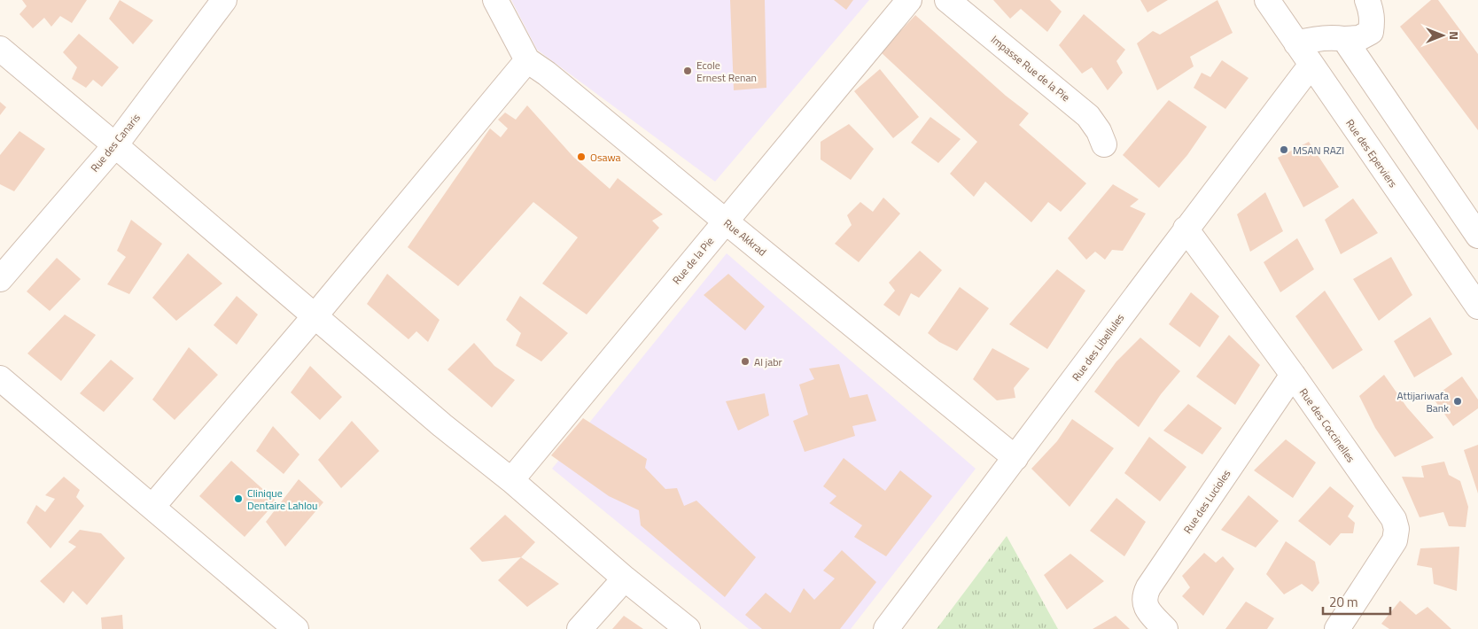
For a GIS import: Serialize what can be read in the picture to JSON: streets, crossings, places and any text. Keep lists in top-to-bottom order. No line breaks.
{"streets":{"street":["Impasse Rue de la Pie","Rue des Canaris","Rue des Eperviers","Rue Akkrad","Rue de la Pie","Rue des Libellules","Rue des Coccinelles","Rue des Lucioles"]},"crossings":[["Rue des Eperviers","Rue des Libellules"],["Rue Akkrad","Rue de la Pie"],["Rue Akkrad","Rue des Libellules"],["Rue des Libellules","Rue des Coccinelles"],["Rue des Coccinelles","Rue des Lucioles"]],"places":["Ecole Ernest Renan","MSAN RAZI","Osawa","Al jabr","Attijariwafa Bank","Clinique Dentaire Lahlou"],"scale_bar":"20 m","north":"right"}
